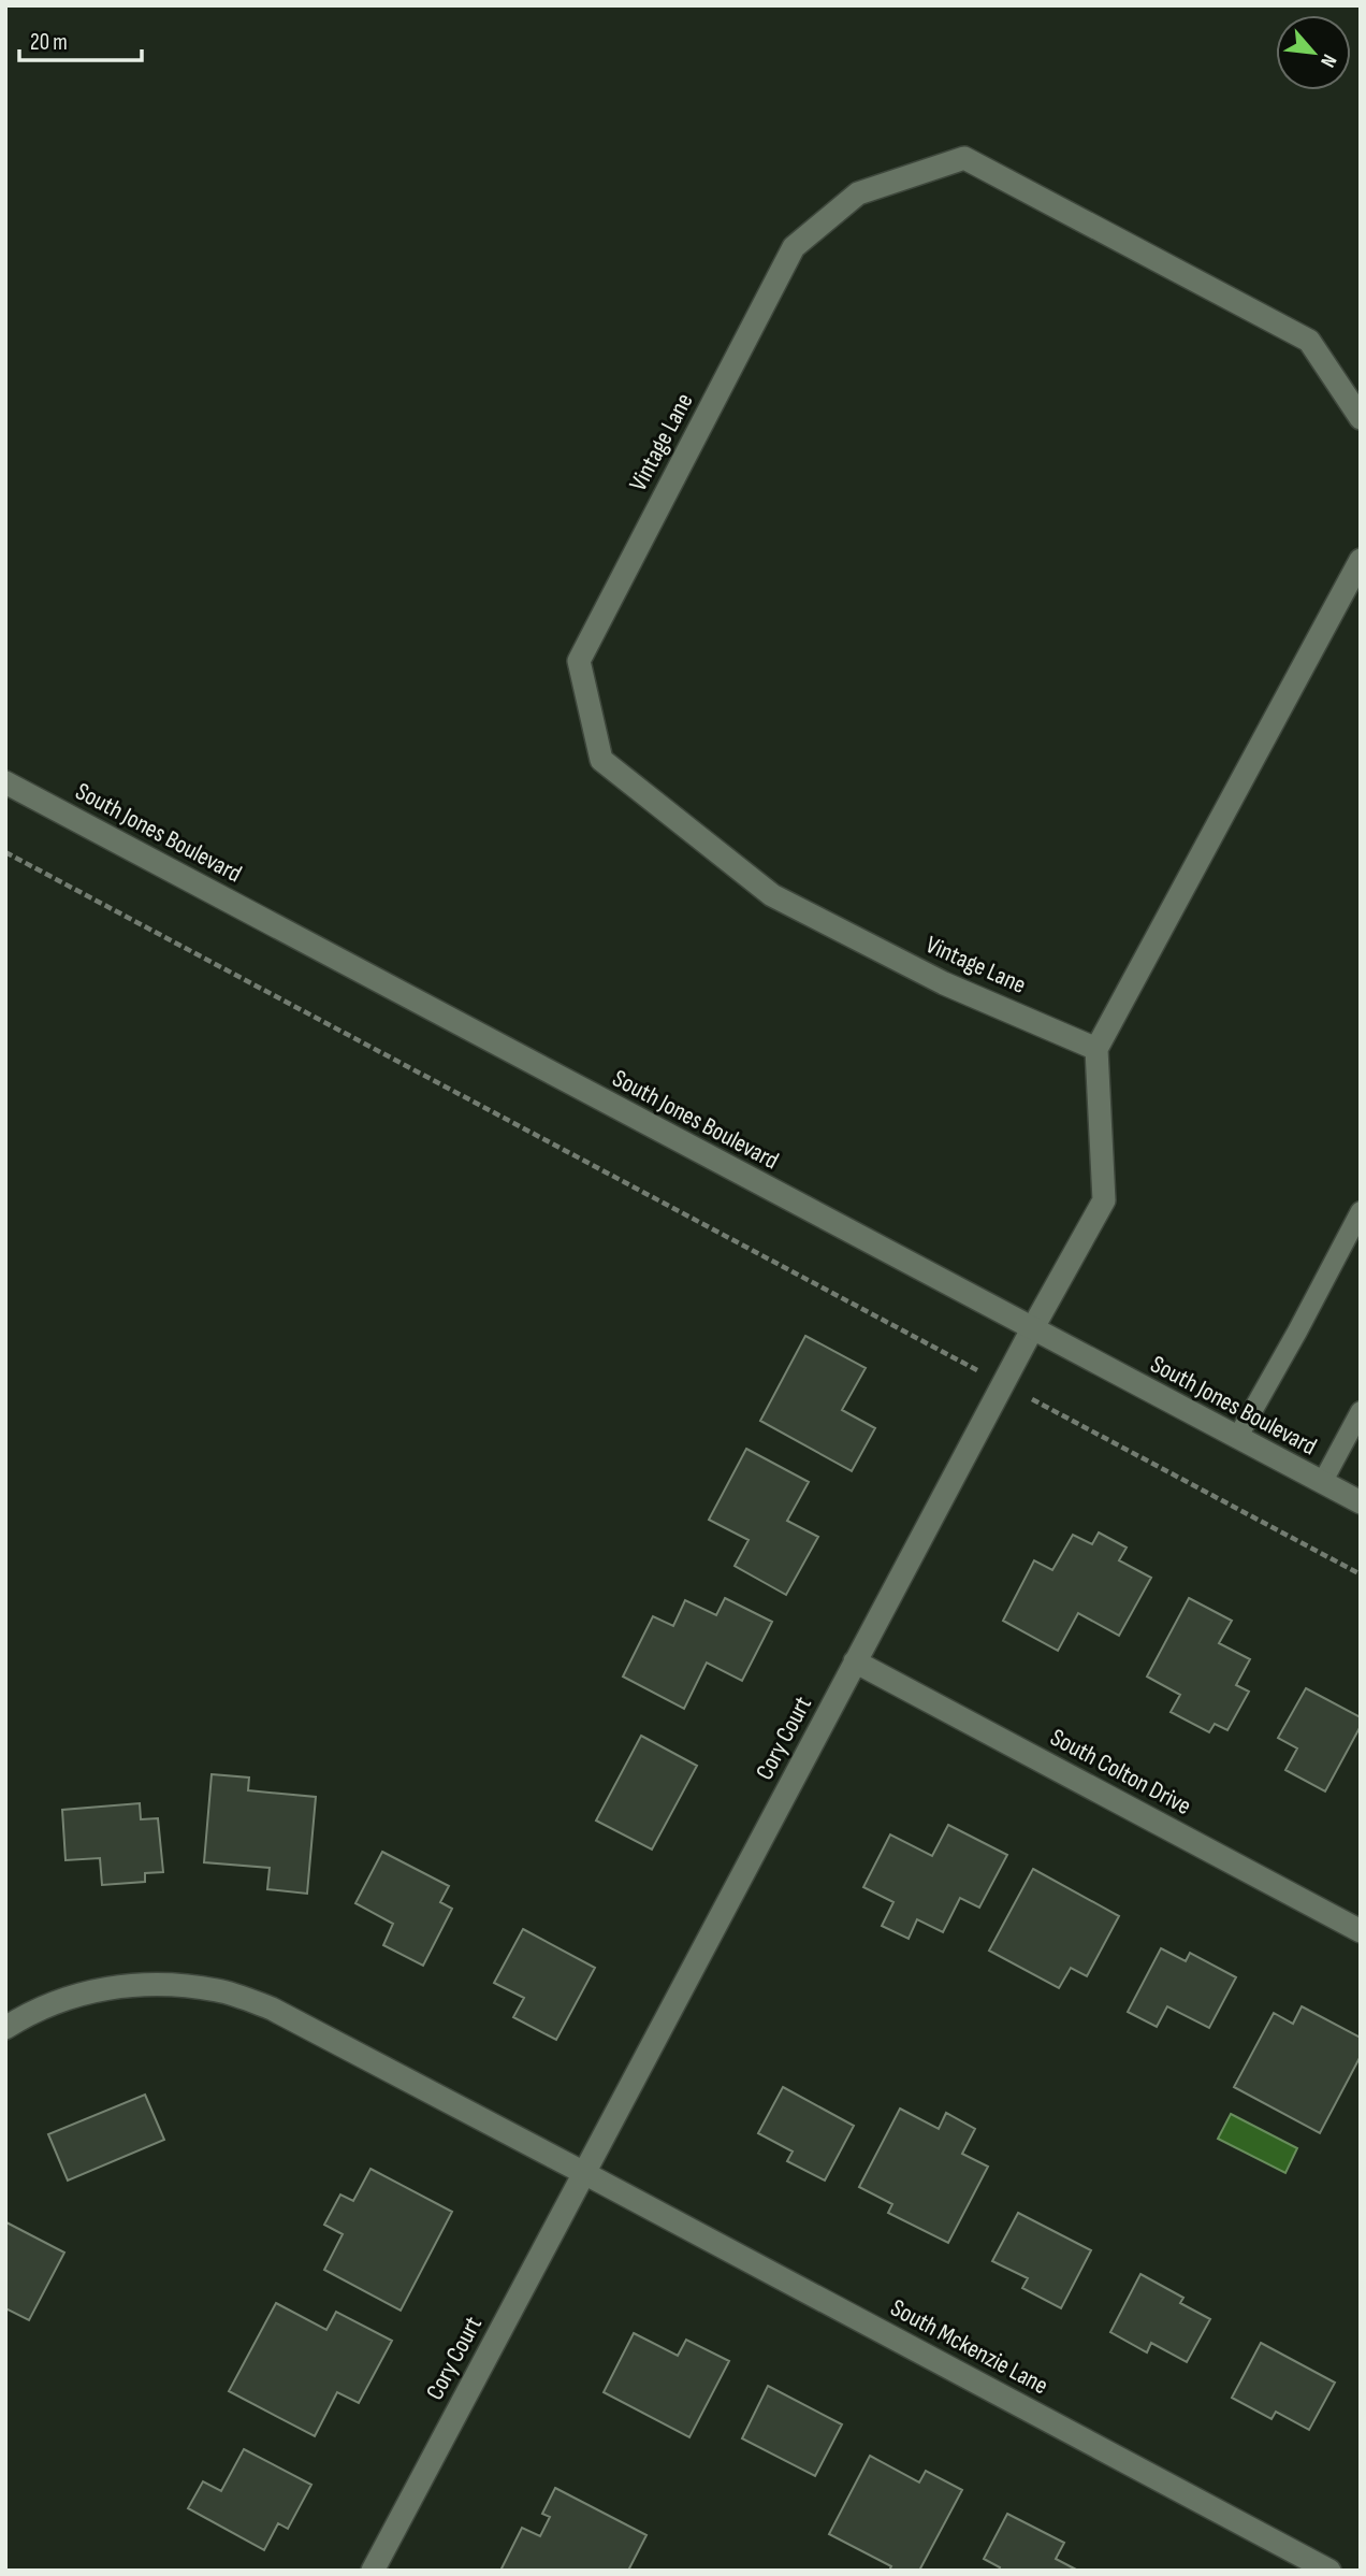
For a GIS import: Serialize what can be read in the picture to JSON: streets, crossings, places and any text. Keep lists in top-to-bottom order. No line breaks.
{"streets":{"street":["Vintage Lane","South Jones Boulevard","Cory Court","South Colton Drive","South Mckenzie Lane"]},"crossings":[["South Jones Boulevard","Cory Court"],["Cory Court","South Colton Drive"],["Cory Court","South Mckenzie Lane"]],"scale_bar":"20 m","north":"bottom right"}
